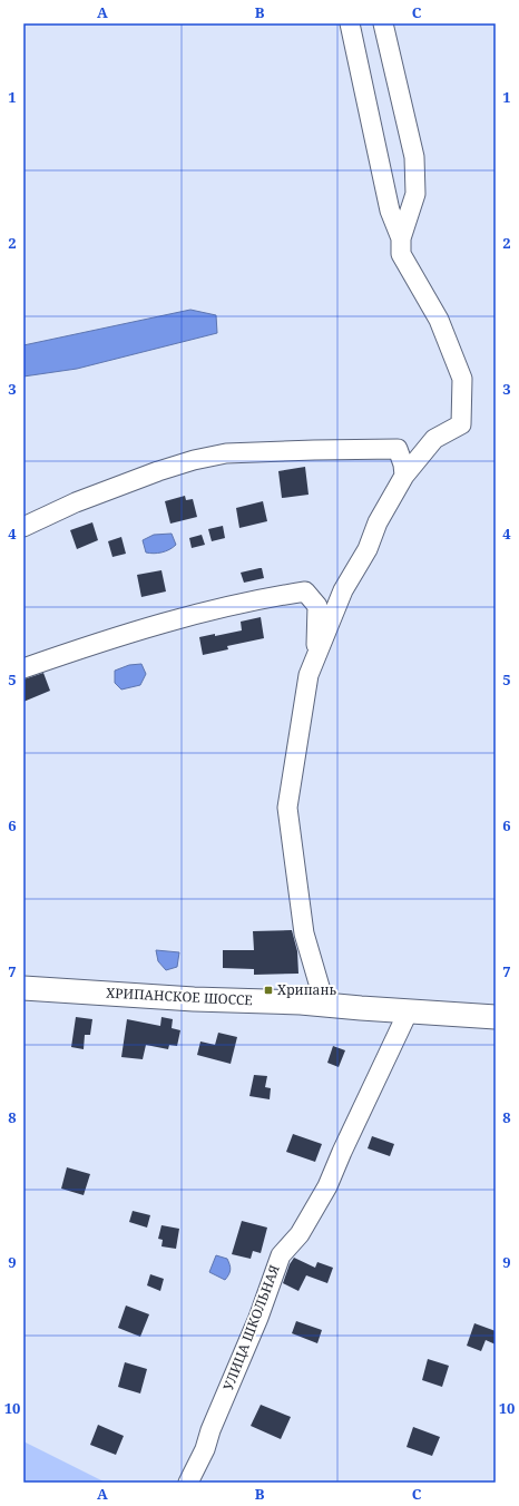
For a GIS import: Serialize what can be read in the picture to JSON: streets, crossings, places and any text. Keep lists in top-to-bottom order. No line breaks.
{"streets":{"main road":["ХРИПАНСКОЕ ШОССЕ"],"street":["УЛИЦА ШКОЛЬНАЯ"]},"crossings":[["ХРИПАНСКОЕ ШОССЕ","УЛИЦА ШКОЛЬНАЯ"]],"places":{"transit":["Хрипань"]},"grid":{"columns":["A","B","C"],"rows":["1","2","3","4","5","6","7","8","9","10"]}}
